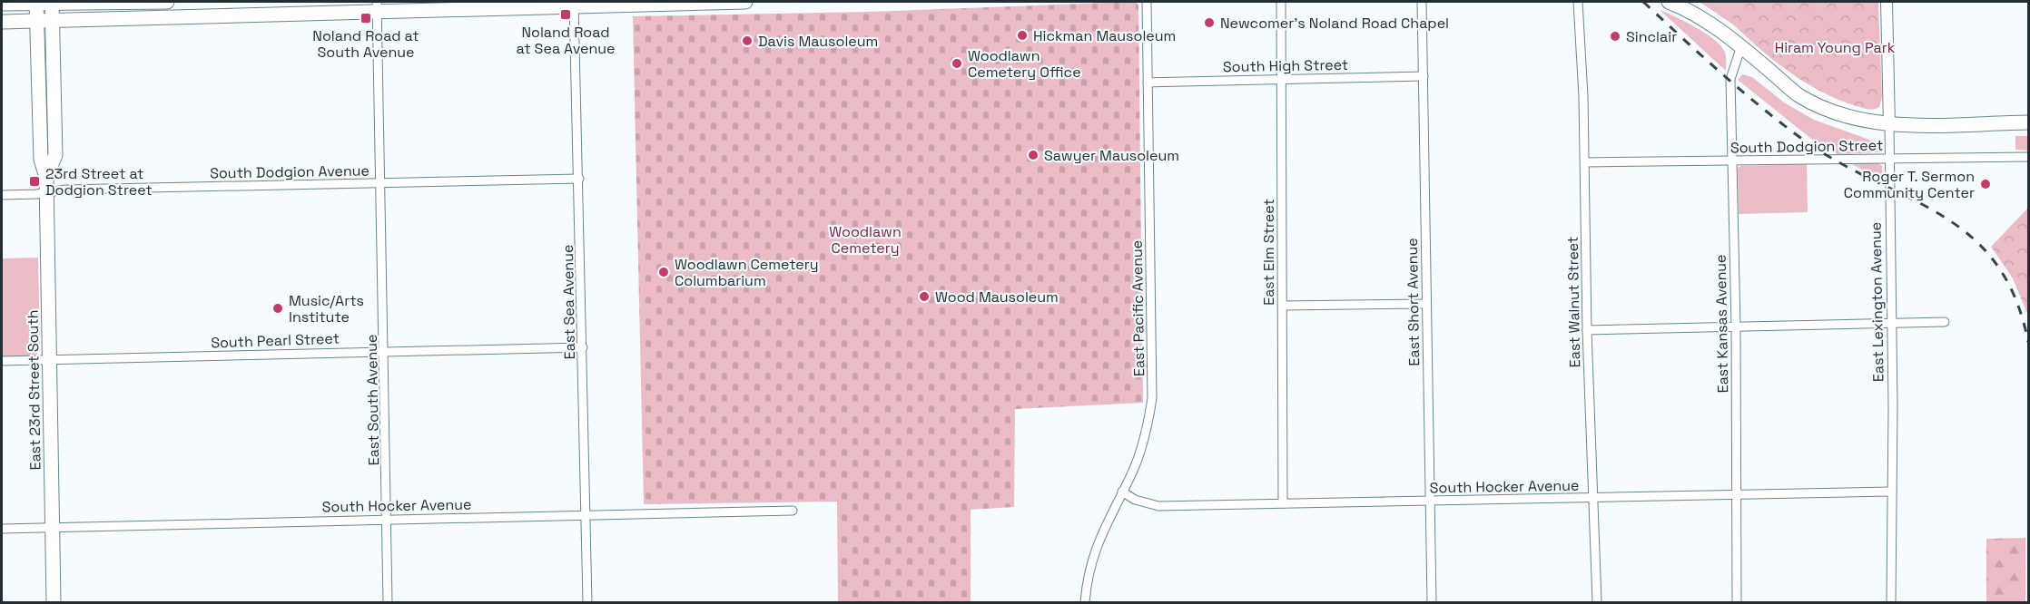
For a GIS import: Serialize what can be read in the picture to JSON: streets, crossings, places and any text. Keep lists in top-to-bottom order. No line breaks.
{"streets":{"main road":["East 23rd Street South"],"street":["South High Street","South Dodgion Street","South Dodgion Avenue","East Elm Street","East Sea Avenue","East Short Avenue","East Walnut Street","East Lexington Avenue","East Pacific Avenue","East Kansas Avenue","South Pearl Street","East South Avenue","South Hocker Avenue"]},"crossings":[["South High Street","East Elm Street"],["South High Street","East Short Avenue"],["South High Street","East Pacific Avenue"],["South Dodgion Street","East Walnut Street"],["South Dodgion Street","East Lexington Avenue"],["South Dodgion Street","East Kansas Avenue"],["South Dodgion Avenue","East Sea Avenue"],["South Dodgion Avenue","East 23rd Street South"],["South Dodgion Avenue","East South Avenue"],["East Elm Street","South Hocker Avenue"],["East Sea Avenue","South Pearl Street"],["East Sea Avenue","South Hocker Avenue"],["East Short Avenue","South Hocker Avenue"],["East Walnut Street","South Hocker Avenue"],["East Lexington Avenue","South Hocker Avenue"],["East Pacific Avenue","South Hocker Avenue"],["East Kansas Avenue","South Hocker Avenue"],["South Pearl Street","East 23rd Street South"],["South Pearl Street","East South Avenue"],["East 23rd Street South","South Hocker Avenue"],["East South Avenue","South Hocker Avenue"]],"parks":["Hiram Young Park","Woodlawn Cemetery"],"places":{"transit":["Noland Road at Sea Avenue","Noland Road at South Avenue","23rd Street at Dodgion Street"],"other":["Newcomer's Noland Road Chapel","Hickman Mausoleum","Sinclair","Davis Mausoleum","Woodlawn Cemetery Office","Sawyer Mausoleum","Roger T. Sermon Community Center","Woodlawn Cemetery Columbarium","Wood Mausoleum","Music/Arts Institute"]}}
